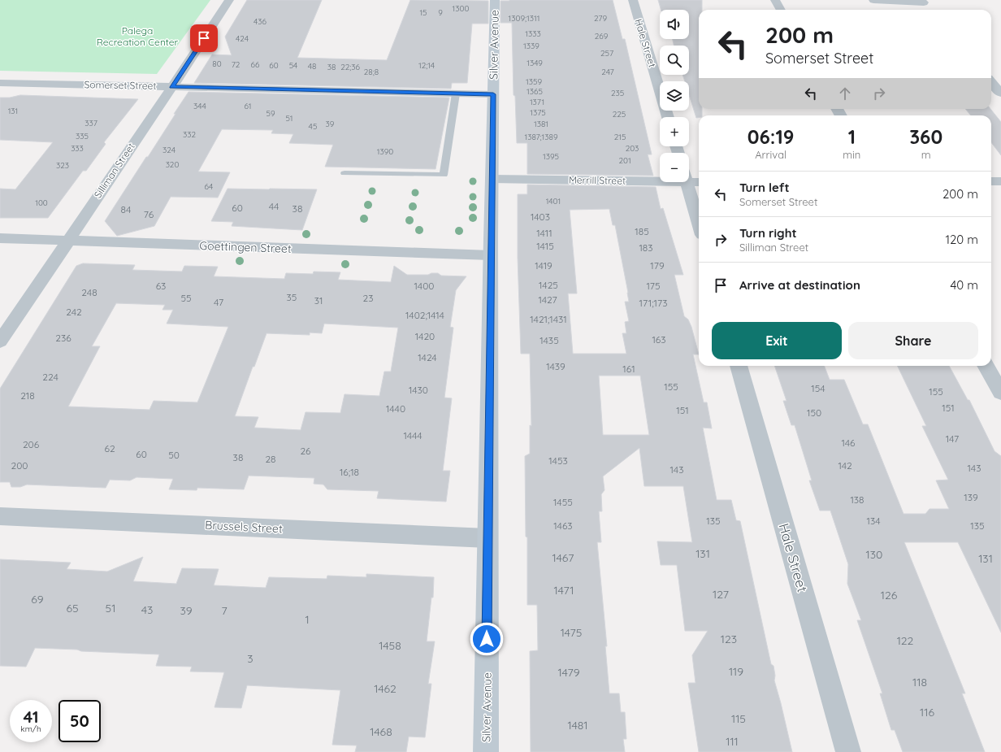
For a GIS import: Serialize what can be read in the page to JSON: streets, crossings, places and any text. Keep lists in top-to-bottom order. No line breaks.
{"streets":{"main road":["Silver Avenue"],"street":["Hale Street","Somerset Street","Silliman Street","Merrill Street","Goettingen Street","Brussels Street"]},"crossings":[["Silver Avenue","Somerset Street"],["Silver Avenue","Merrill Street"],["Silver Avenue","Goettingen Street"],["Silver Avenue","Brussels Street"],["Somerset Street","Silliman Street"],["Silliman Street","Goettingen Street"]],"parks":["Palega Recreation Center"],"house_numbers":["1300","15","9","1309;1311","279","436","1333","269","424","1339","257","1349","80","72","66","60","54","12;14","48","38","22;36","28;8","247","1359","1365","235","1371","344","61","131","1375","59","225","51","337","39","1381","45","332","335","1387;1389","215","333","203","324","1390","1395","201","320","323","64","1401","100","44","60","38","84","76","1403","185","1411","1415","183","1419","179","1425","63","1400","175","248","35","55","23","1427","31","47","171;173","242","1402;1414","1421;1431","1420","236","163","1435","1424","1439","161","224","155","154","1430","155","218","151","1440","151","150","1444","147","146","206","62","26","60","50","38","28","1453","200","142","143","143","16;18","139","138","1455","135","134","1463","135","131","130","1467","131","1471","127","126","69","65","51","43","39","7","1","1475","123","122","1458","3","119","1479","118","1462","116","115","1481","1468","111"],"page":{"map_buttons":["+","−"],"turn":["200 m","Somerset Street"],"eta":["06:19","Arrival","1","min","360","m"],"list":[{"name":"Turn left","note":"Somerset Street","value":"200 m"},{"name":"Turn right","note":"Silliman Street","value":"120 m"},{"name":"Arrive at destination","value":"40 m"}],"buttons":["Exit","Share"],"speed":"41 km/h","limit":"50"}}
